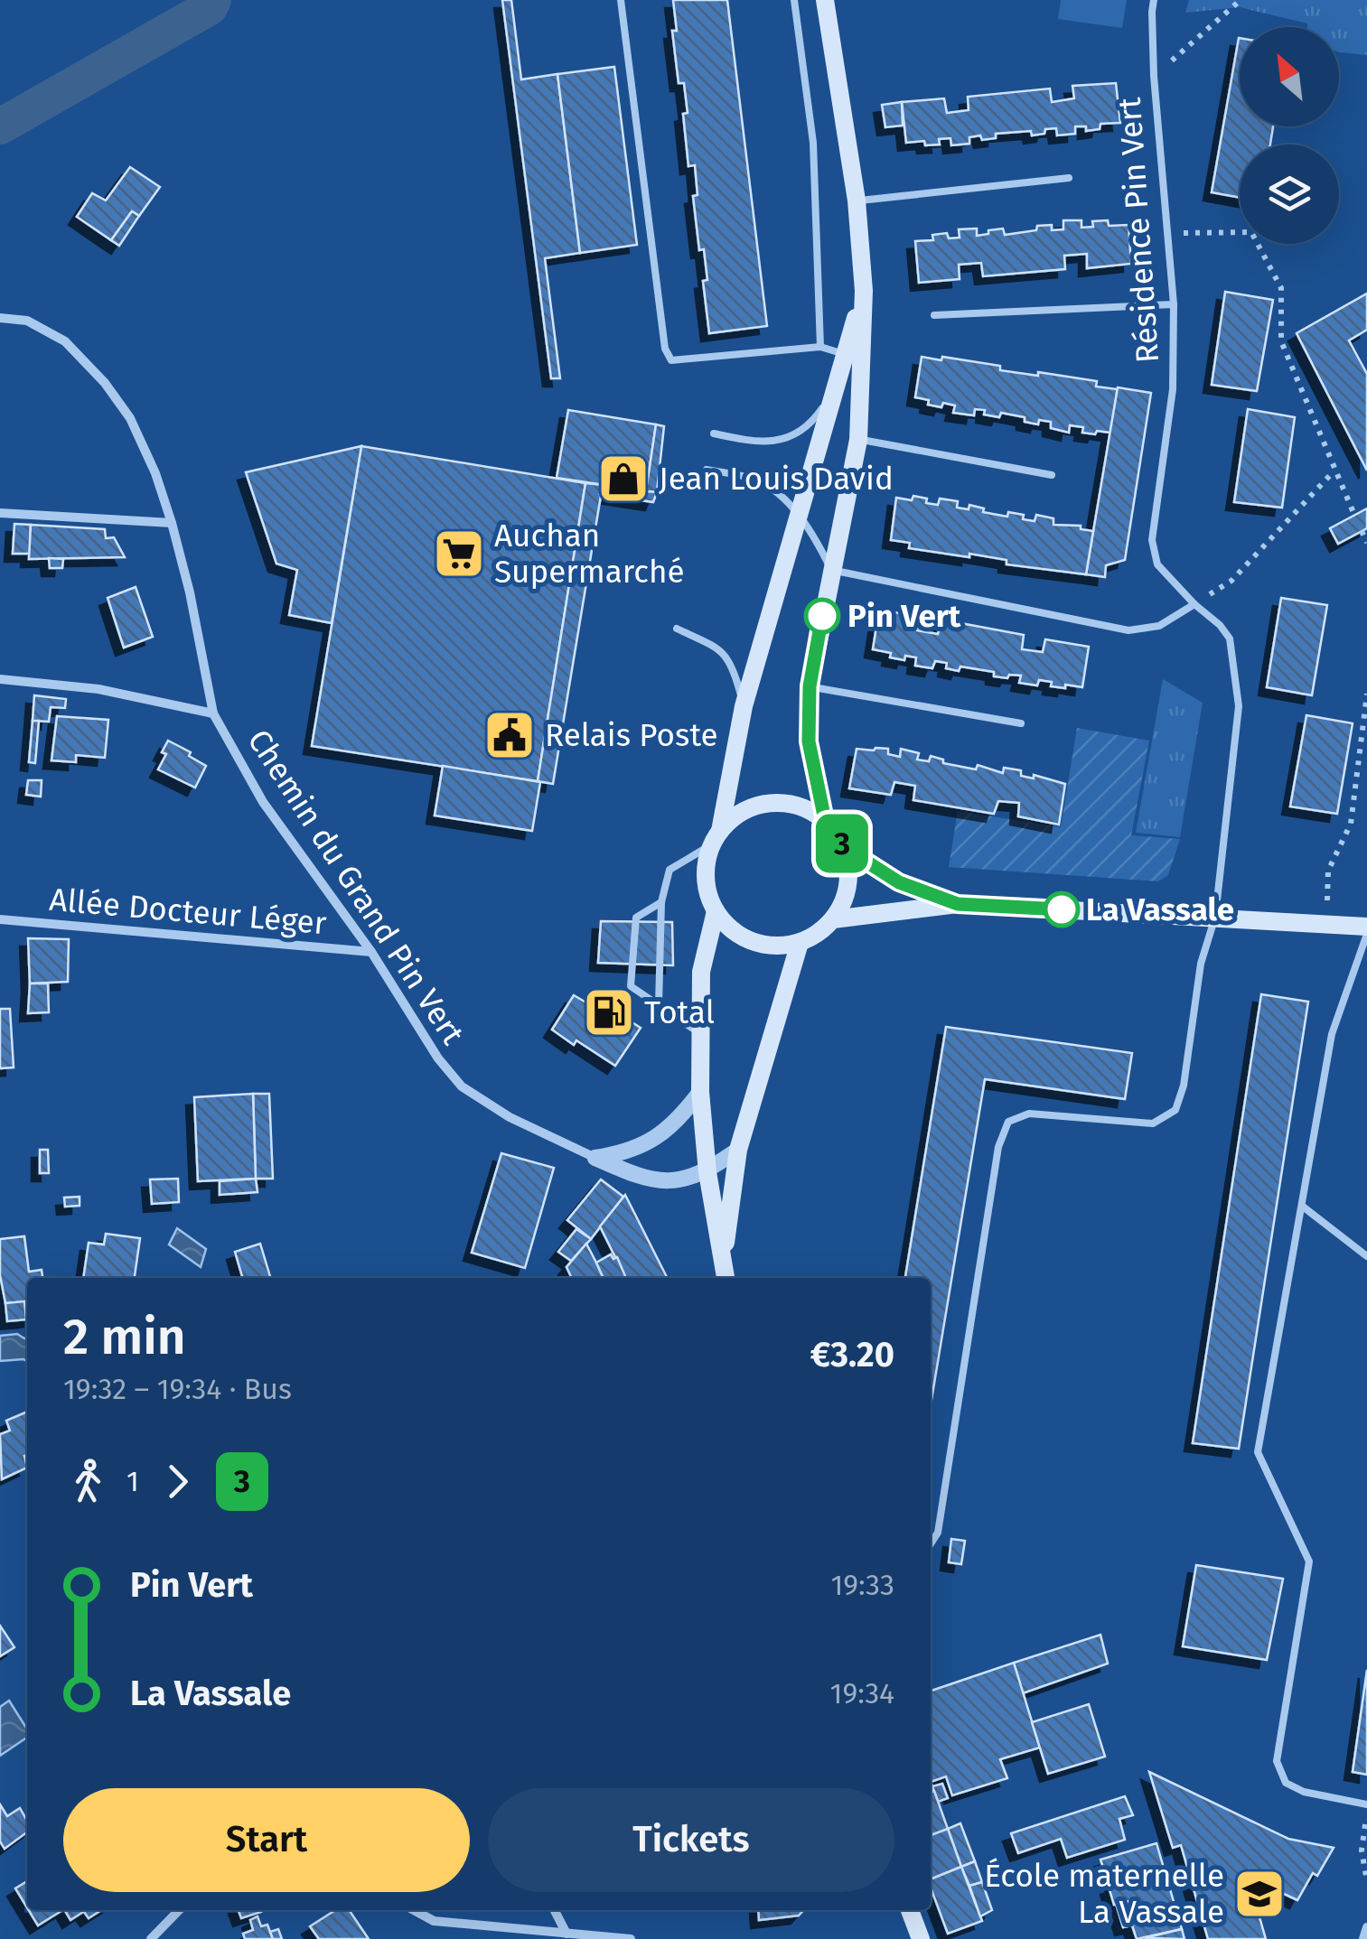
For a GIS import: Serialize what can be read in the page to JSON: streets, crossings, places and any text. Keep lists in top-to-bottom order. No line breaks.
{"streets":{"street":["Chemin du Grand Pin Vert","Allée Docteur Léger"],"lane":["Résidence Pin Vert"]},"crossings":[["Chemin du Grand Pin Vert","Allée Docteur Léger"]],"places":{"shop":["Jean Louis David"],"supermarket":["Auchan Supermarché"],"other":["Pin Vert","La Vassale"],"public building":["Relais Poste"],"fuel station":["Total"],"school or university":["École maternelle La Vassale"]},"lines":["bus line 3"],"north":"top left","page":{"on_map":"3","heading":["2 min","19:32 – 19:34 · Bus","€3.20"],"legs":["1","3"],"list":[{"name":"Pin Vert","value":"19:33"},{"name":"La Vassale","value":"19:34"}],"buttons":["Start","Tickets"]}}
